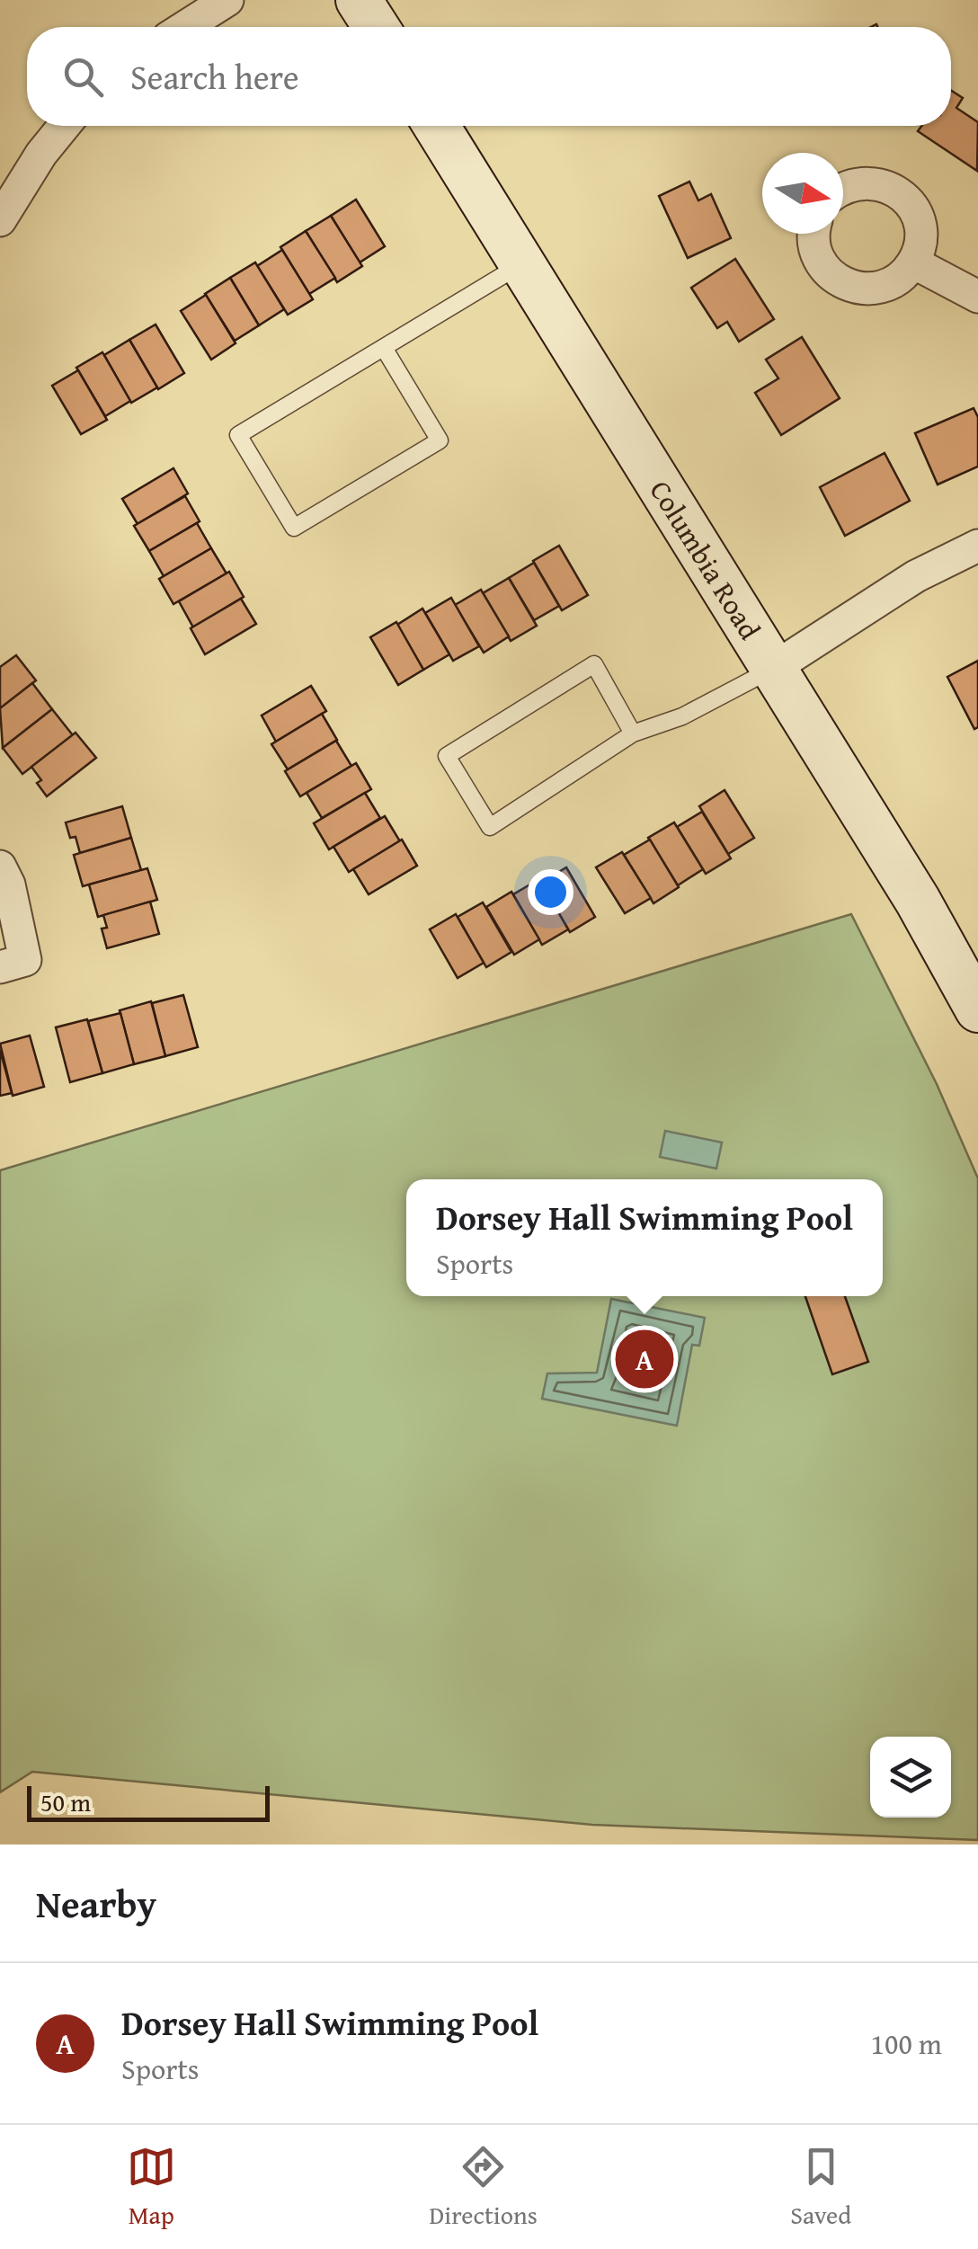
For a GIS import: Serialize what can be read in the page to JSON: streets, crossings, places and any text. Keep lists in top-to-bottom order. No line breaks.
{"streets":{"street":["Columbia Road"]},"scale_bar":"50 m","north":"right","page":{"search":"Search here","popup":["Dorsey Hall Swimming Pool","Sports"],"pins":"A","scale":"50 m","heading":"Nearby","list":[{"mark":"A","name":"Dorsey Hall Swimming Pool","note":"Sports","value":"100 m"}],"nav":["Map","Directions","Saved"]}}
